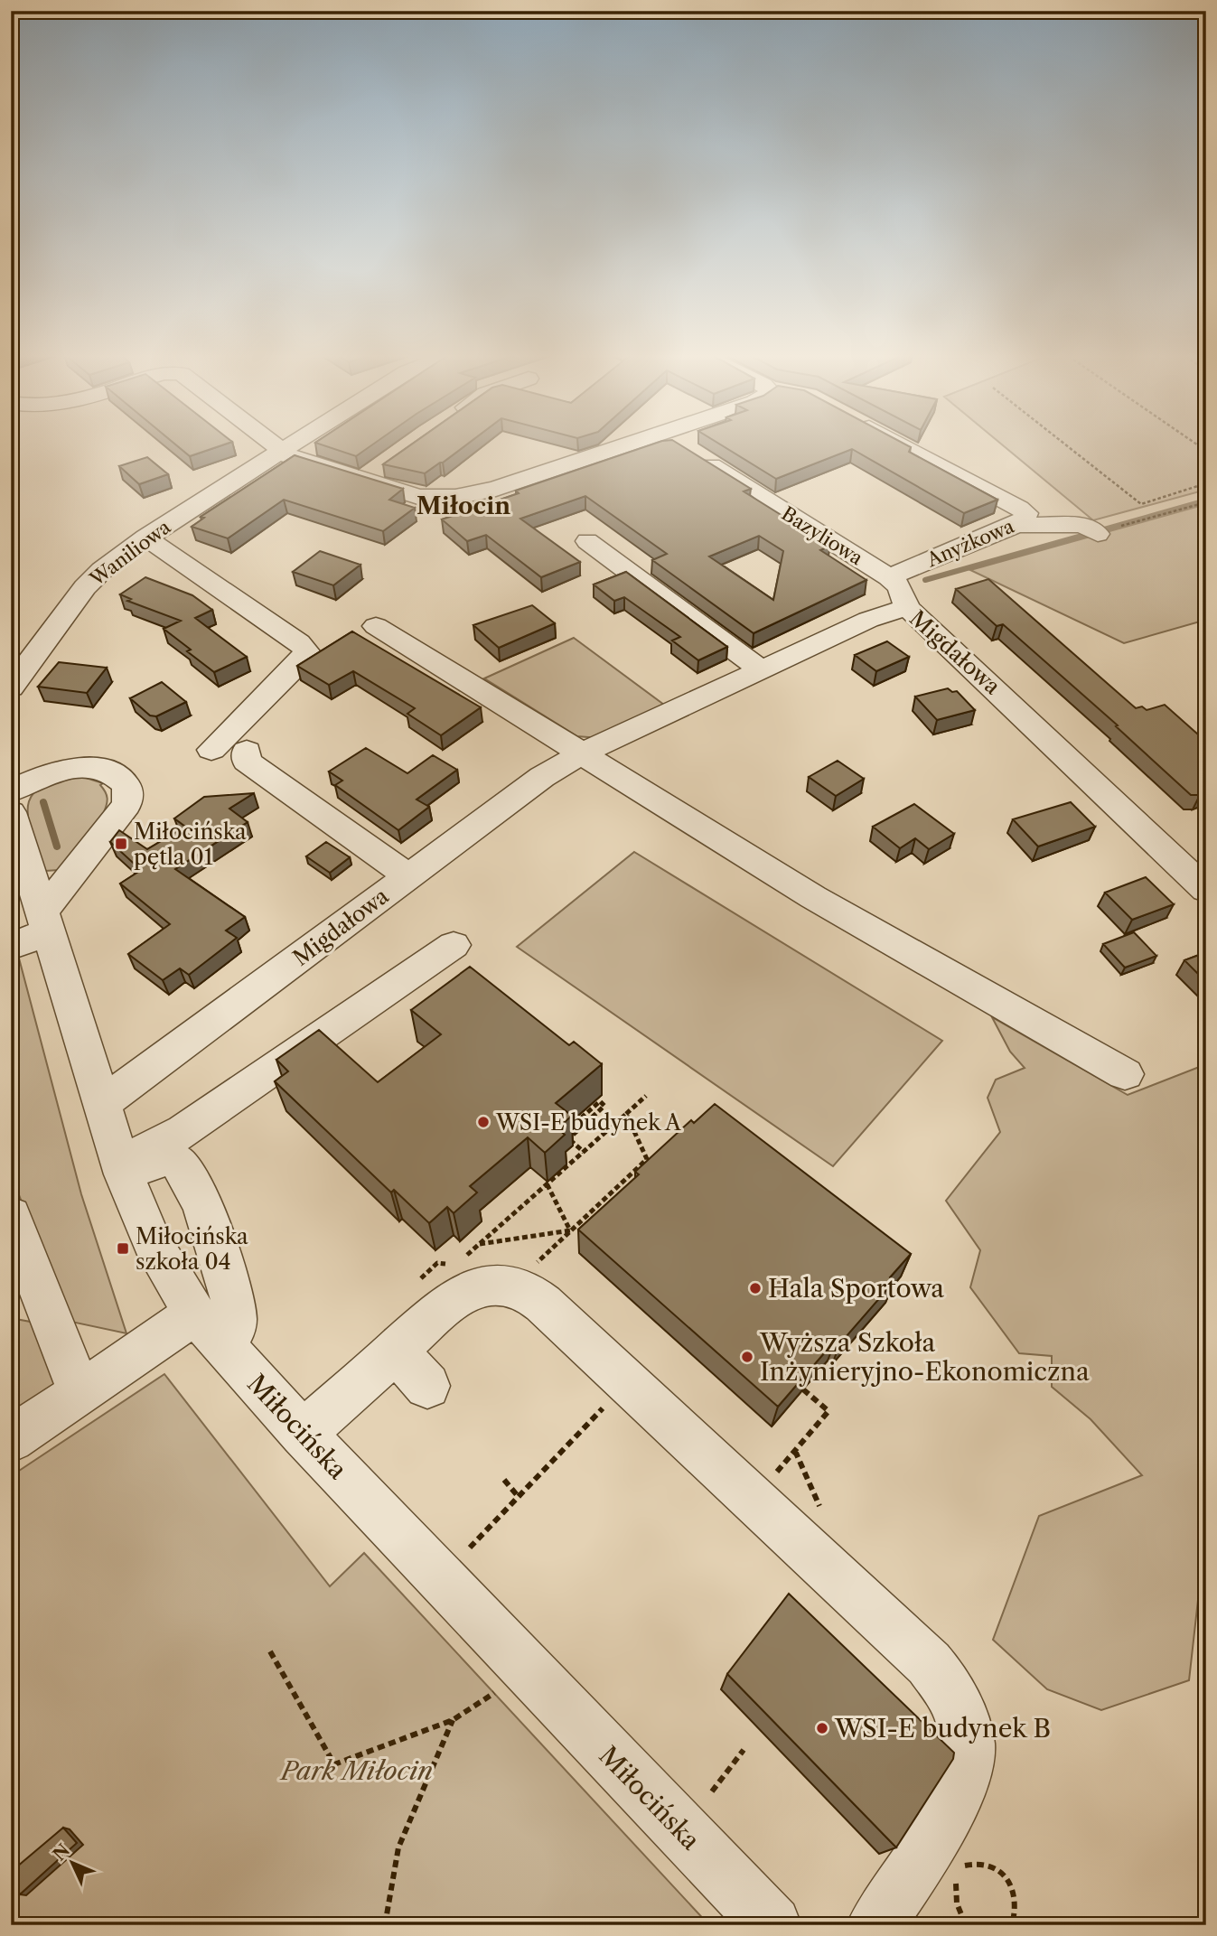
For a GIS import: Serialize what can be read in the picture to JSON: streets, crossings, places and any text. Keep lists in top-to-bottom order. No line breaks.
{"streets":{"street":["Bazyliowa","Anyżkowa","Waniliowa","Migdałowa","Miłocińska"]},"crossings":[["Bazyliowa","Anyżkowa"],["Bazyliowa","Migdałowa"],["Migdałowa","Miłocińska"]],"districts":["Miłocin"],"parks":["Park Miłocin"],"places":{"transit":["Miłocińska pętla 01","Miłocińska szkoła 04"],"other":["WSI-E budynek A","Hala Sportowa","Wyższa Szkoła Inżynieryjno-Ekonomiczna","WSI-E budynek B"]},"north":"top left"}
